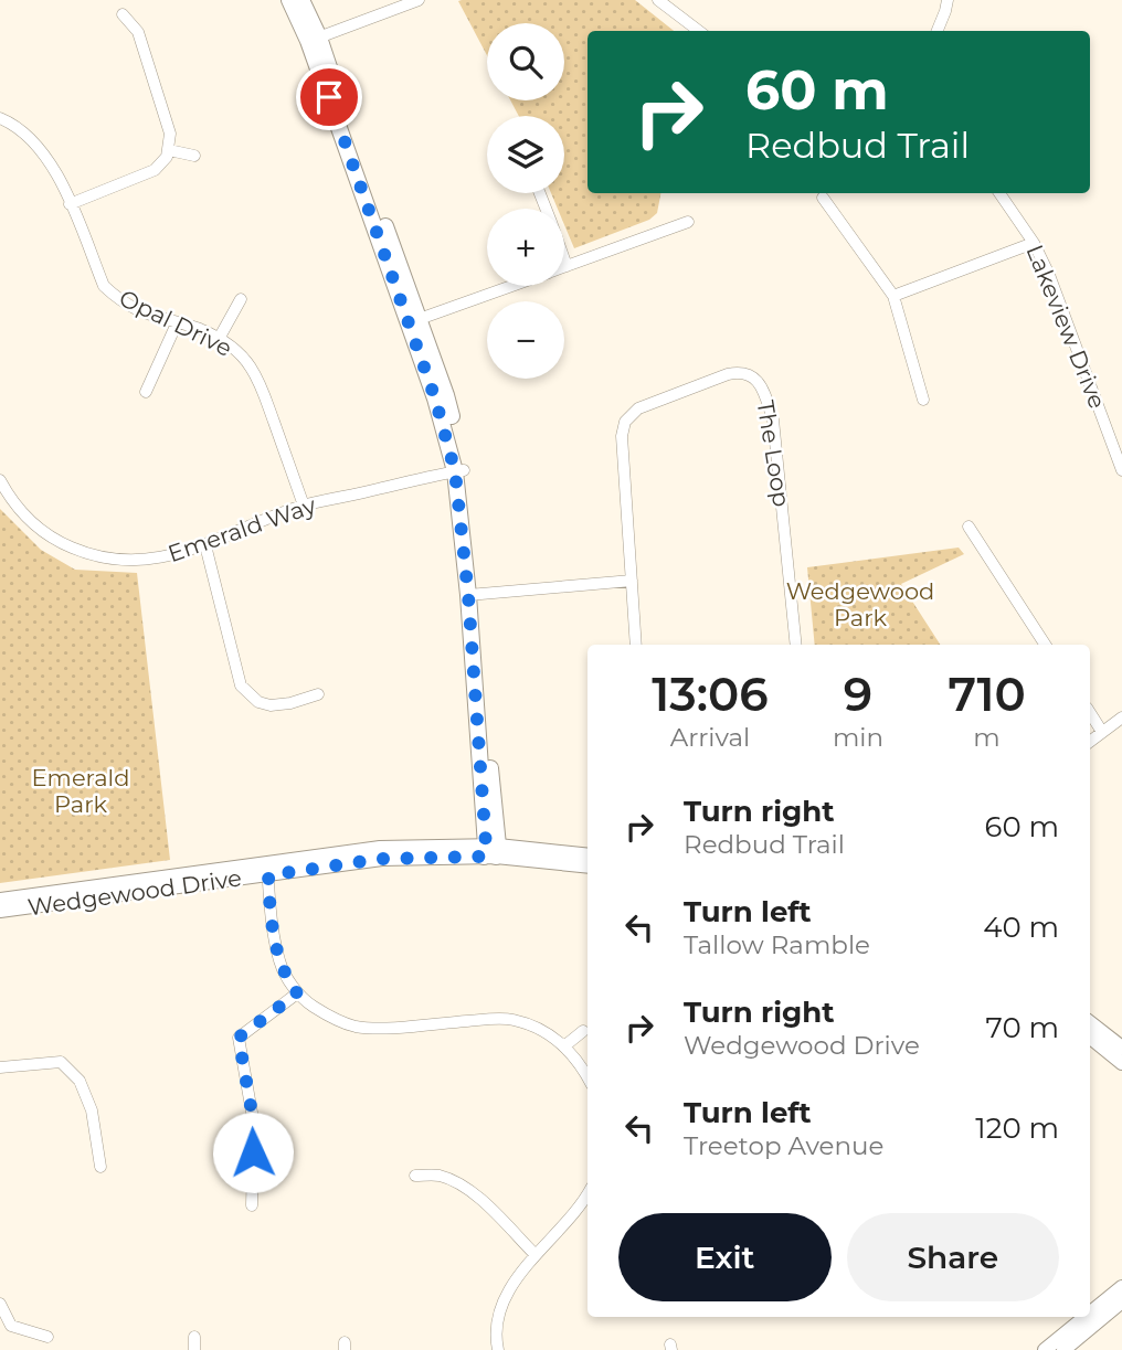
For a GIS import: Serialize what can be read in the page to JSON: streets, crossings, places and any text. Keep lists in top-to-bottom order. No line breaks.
{"streets":{"street":["Opal Drive","Lakeview Drive","The Loop","Emerald Way","Wedgewood Drive"]},"crossings":[["Opal Drive","Emerald Way"]],"parks":["Wedgewood Park","Emerald Park"],"page":{"map_buttons":["+","−"],"turn":["60 m","Redbud Trail"],"eta":["13:06","Arrival","9","min","710","m"],"list":[{"name":"Turn right","note":"Redbud Trail","value":"60 m"},{"name":"Turn left","note":"Tallow Ramble","value":"40 m"},{"name":"Turn right","note":"Wedgewood Drive","value":"70 m"},{"name":"Turn left","note":"Treetop Avenue","value":"120 m"}],"buttons":["Exit","Share"]}}
